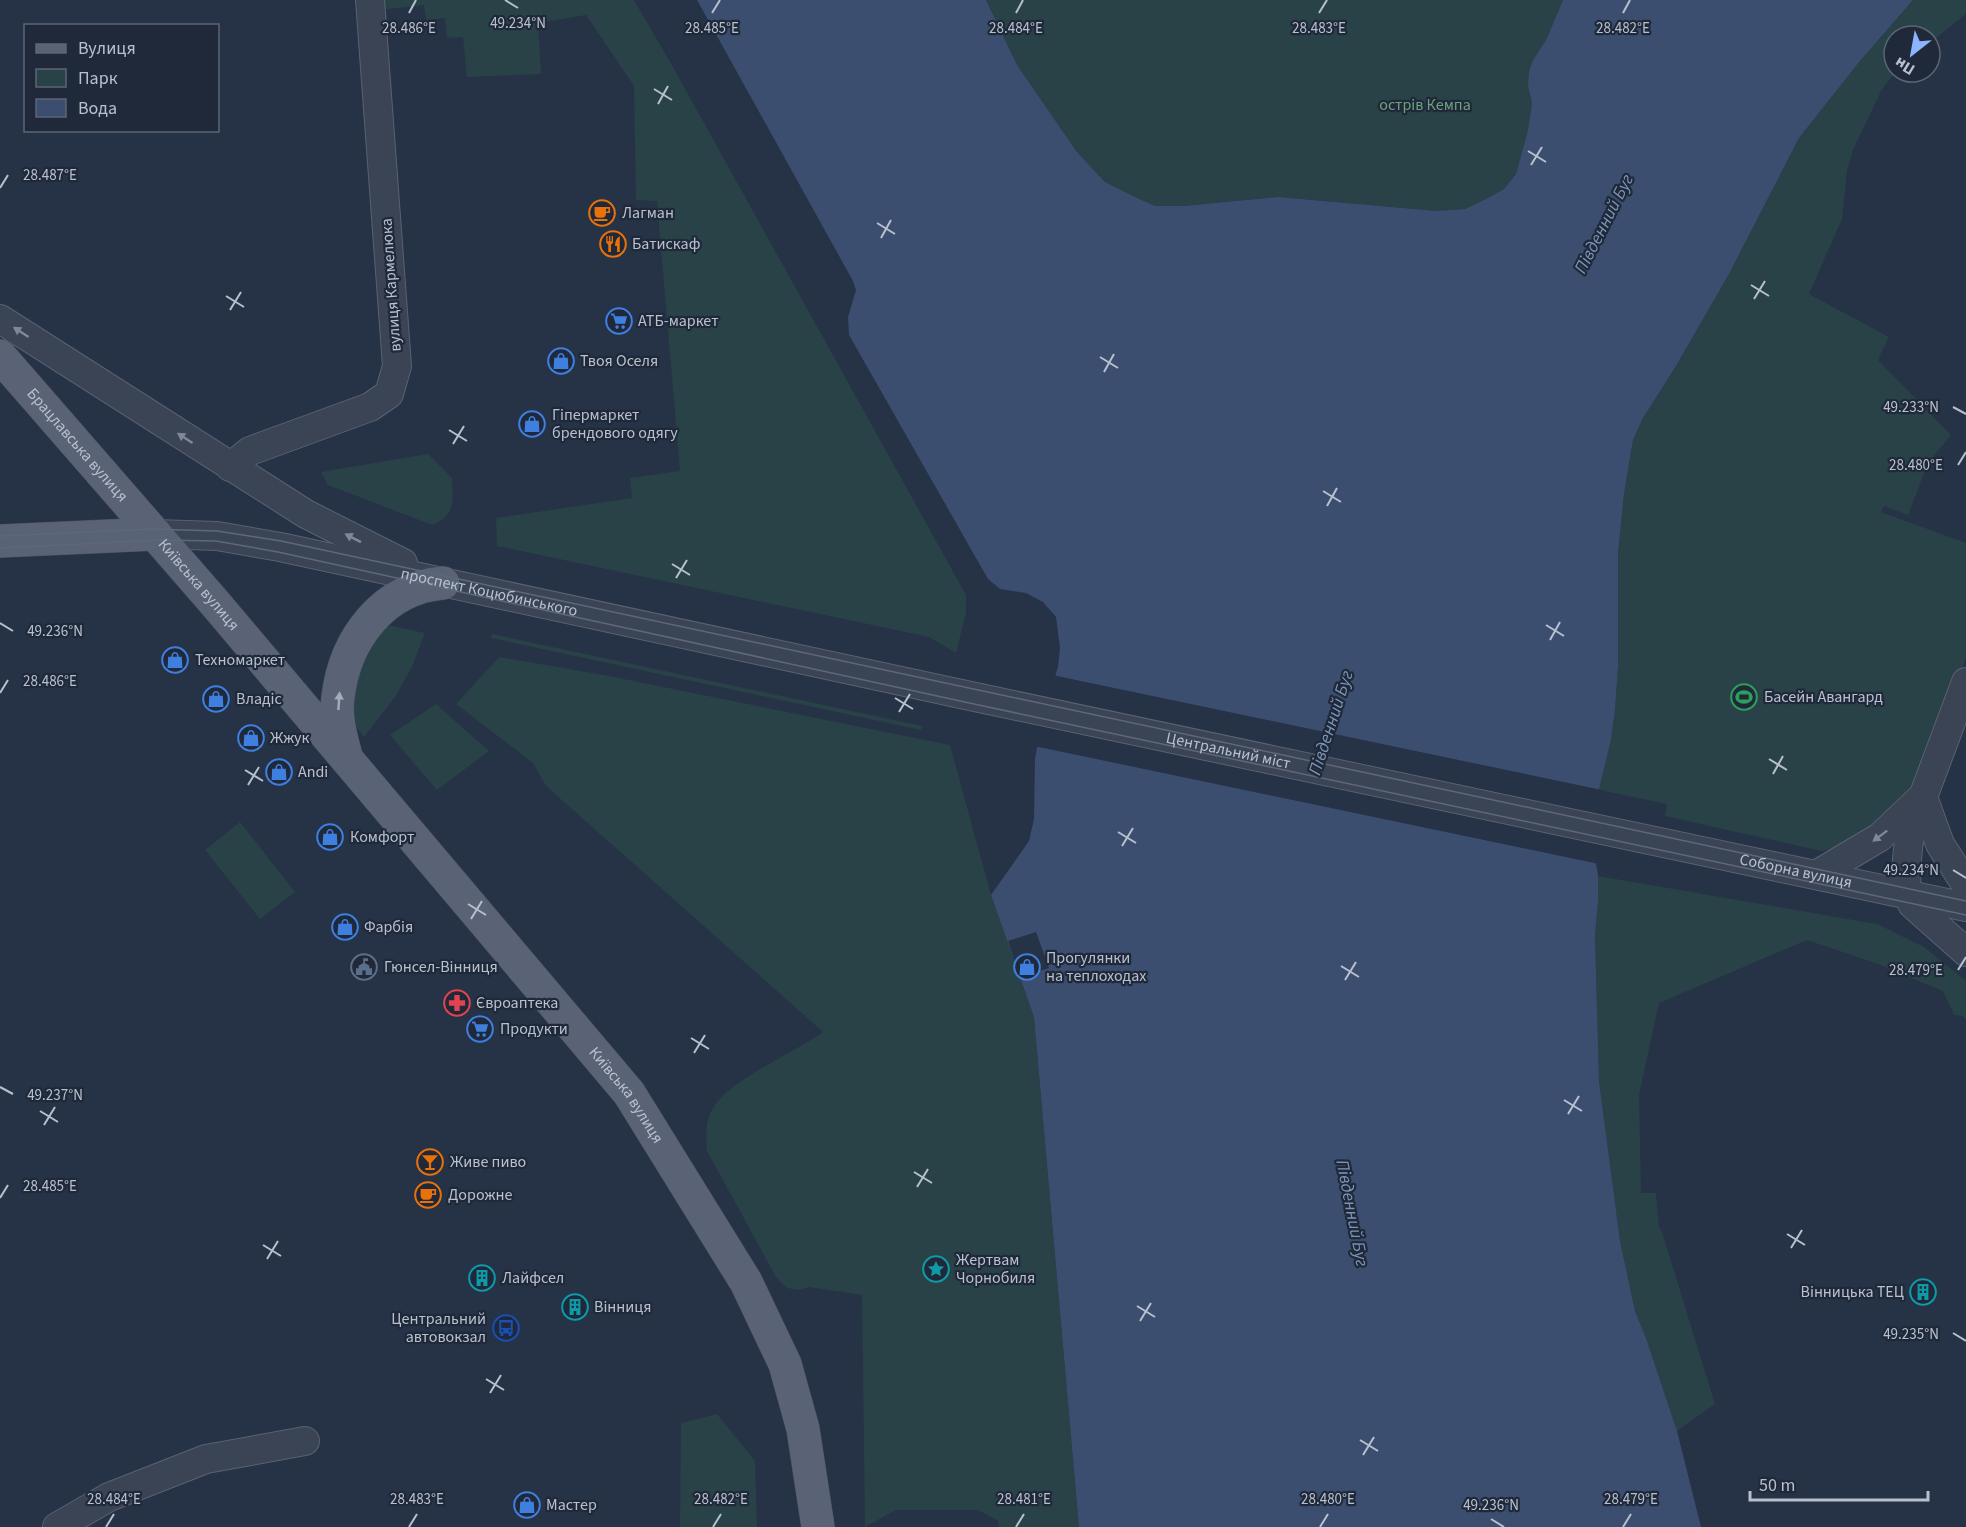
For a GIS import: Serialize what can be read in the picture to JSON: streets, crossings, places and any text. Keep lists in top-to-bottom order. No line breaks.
{"streets":{"main road":["Брацлавська вулиця","Київська вулиця","проспект Коцюбинського"],"street":["вулиця Кармелюка","Центральний міст","Соборна вулиця"]},"crossings":[["Брацлавська вулиця","Київська вулиця"],["Брацлавська вулиця","проспект Коцюбинського"],["Київська вулиця","проспект Коцюбинського"],["проспект Коцюбинського","Центральний міст"],["Центральний міст","Соборна вулиця"]],"water":["Південний Буг"],"parks":["острів Кемпа"],"places":{"cafe":["Лагман","Дорожне"],"restaurant":["Батискаф"],"supermarket":["АТБ-маркет","Продукти"],"shop":["Твоя Оселя","Гіпермаркет брендового одягу","Техномаркет","Владіс","Жжук","Andi","Комфорт","Фарбія","Прогулянки на теплоходах","Мастер"],"sports":["Басейн Авангард"],"public building":["Гюнсел-Вінниця"],"pharmacy":["Євроаптека"],"bar":["Живе пиво"],"place":["Жертвам Чорнобиля"],"building":["Лайфсел","Вінницька ТЕЦ","Вінниця"],"bus stop":["Центральний автовокзал"]},"legend":["Вулиця","Парк","Вода"],"scale_bar":"50 m","north":"bottom left","coordinates":["49.234°N","28.486°E","28.485°E","28.484°E","28.483°E","28.482°E","28.487°E","49.233°N","28.480°E","49.236°N","28.479°E","49.237°N","49.235°N","28.481°E"]}
